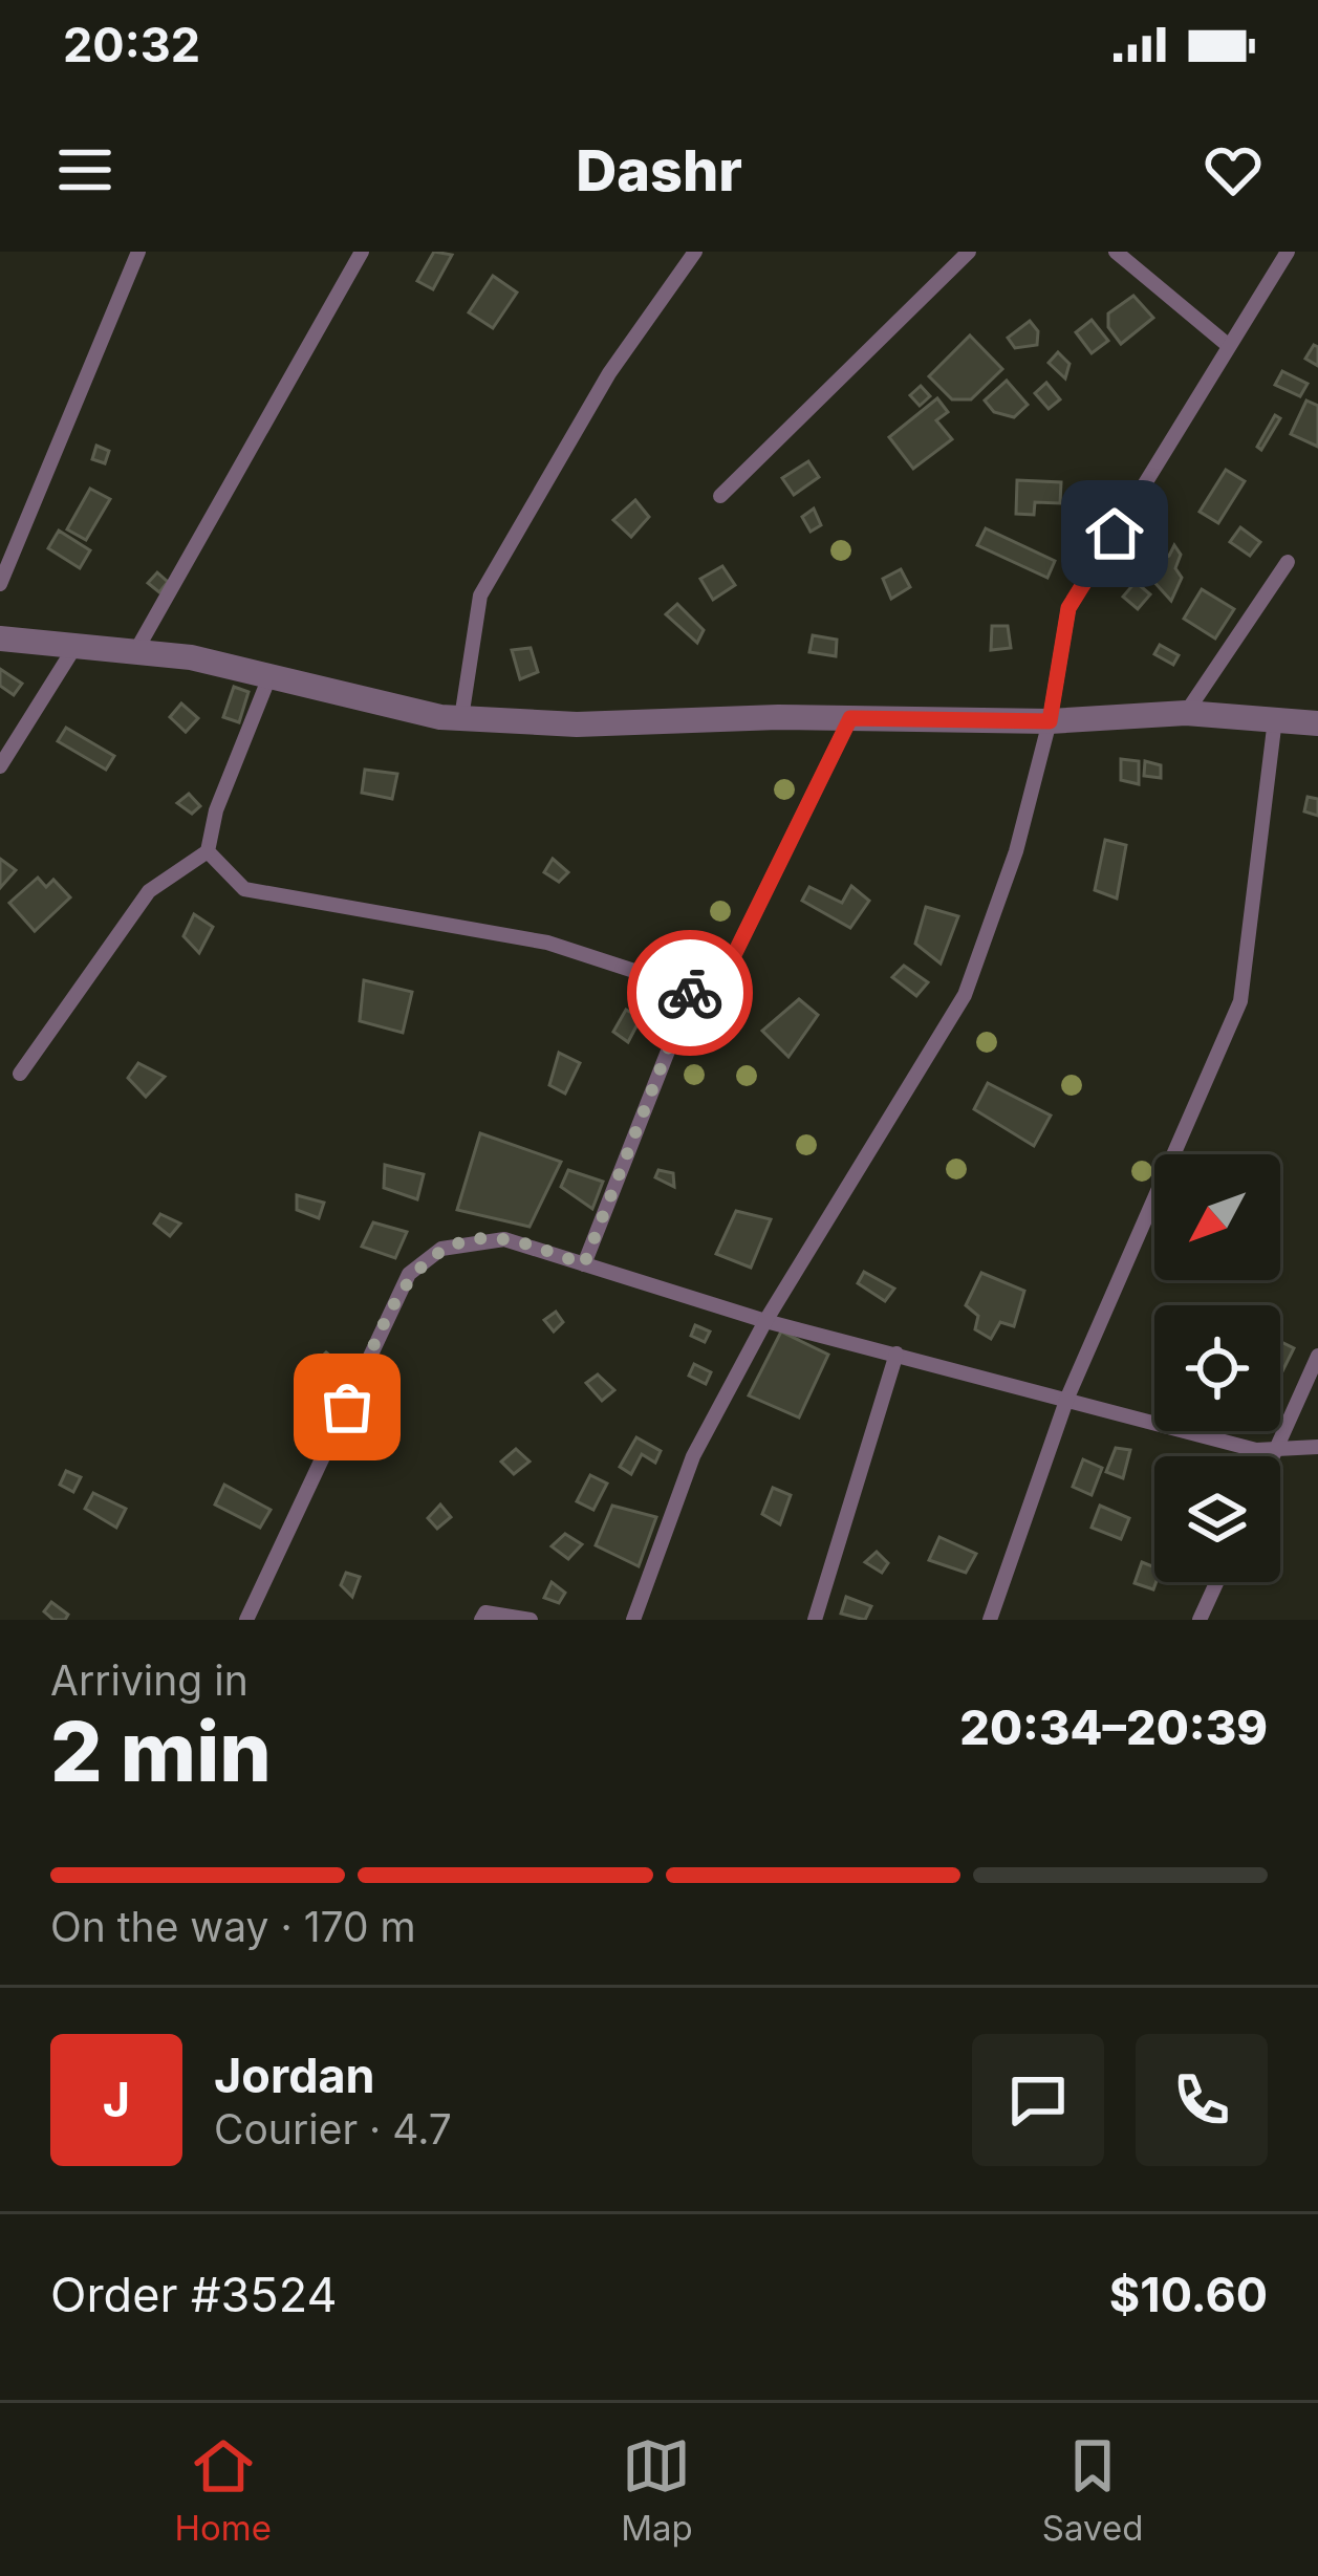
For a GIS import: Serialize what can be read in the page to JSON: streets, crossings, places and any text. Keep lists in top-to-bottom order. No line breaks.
{"north":"bottom left","page":{"status":"20:32","header":"Dashr","heading":["2 min","Arriving in","20:34–20:39"],"panel":["Jordan","Courier · 4.7","Order #3524","$10.60"],"bar":"On the way · 170 m","round":"J","tabs":["Home","Map","Saved"]}}
